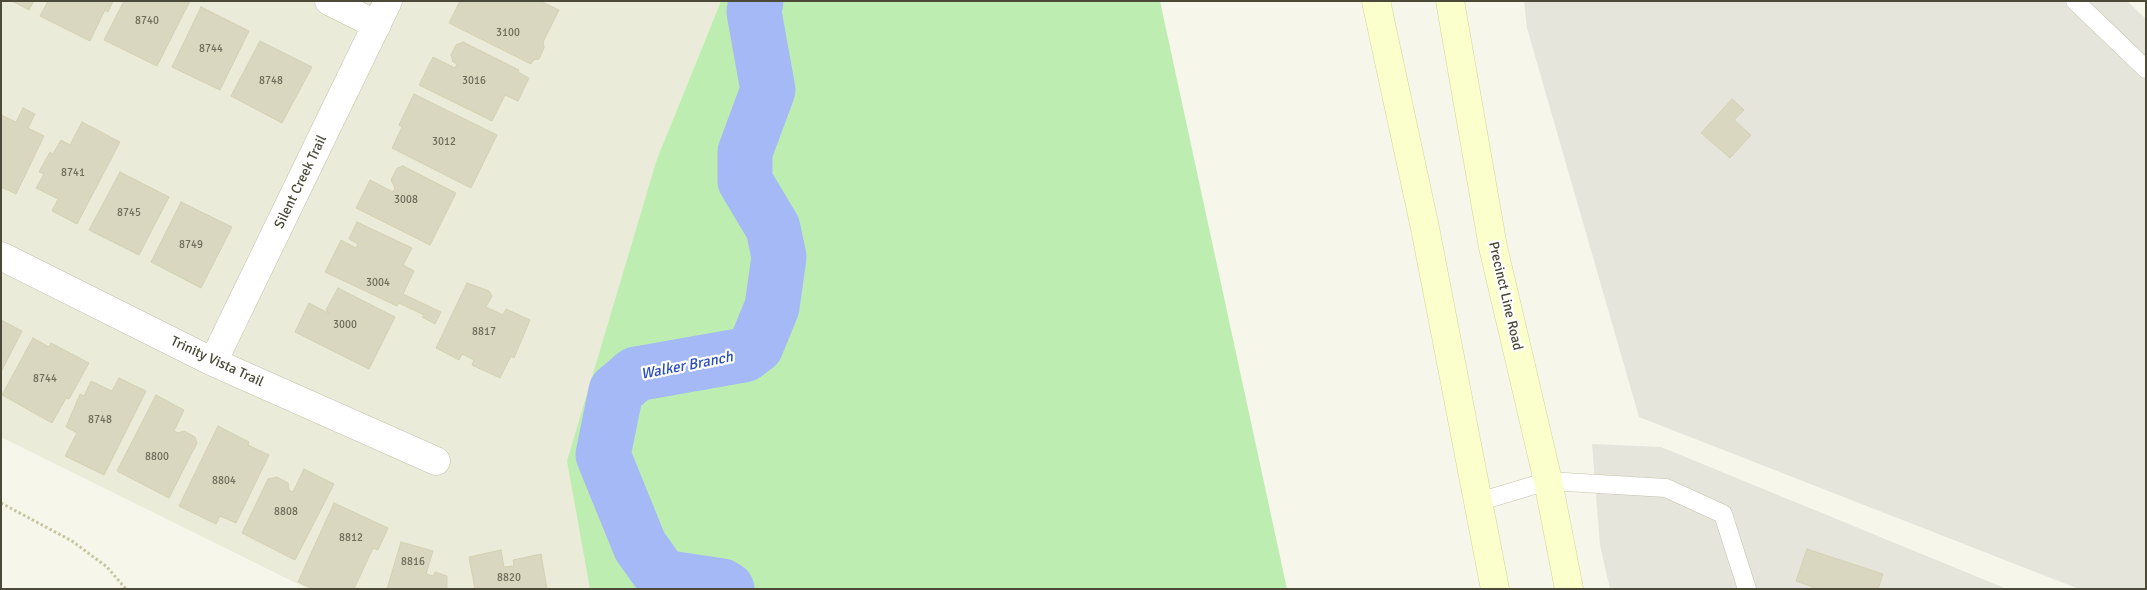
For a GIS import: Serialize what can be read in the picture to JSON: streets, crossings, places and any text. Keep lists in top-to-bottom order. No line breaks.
{"streets":{"main road":["Precinct Line Road"],"street":["Silent Creek Trail","Trinity Vista Trail"]},"crossings":[["Silent Creek Trail","Trinity Vista Trail"]],"water":["Walker Branch"],"house_numbers":["8740","3100","8744","8748","3016","3012","8741","3008","8745","8749","3004","3000","8817","8744","8748","8800","8804","8808","8812","8816","8820"]}
